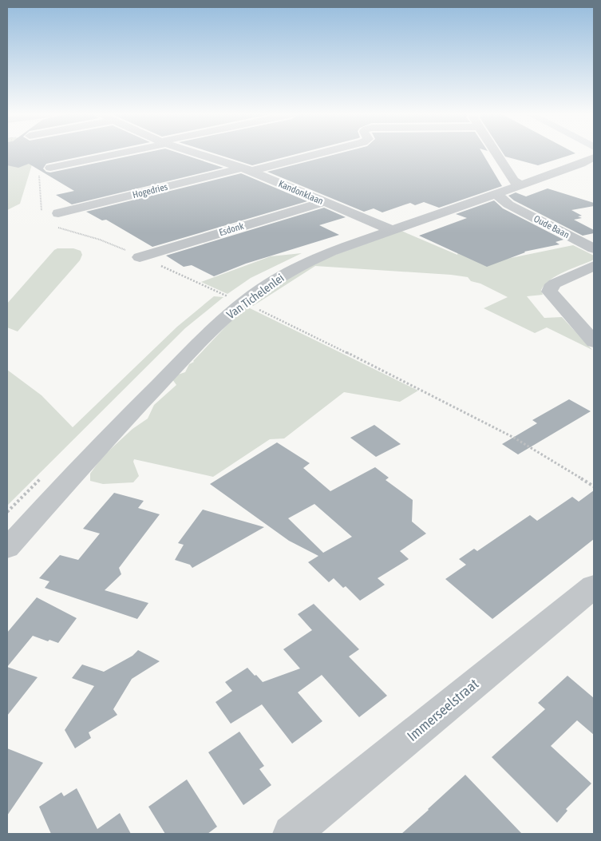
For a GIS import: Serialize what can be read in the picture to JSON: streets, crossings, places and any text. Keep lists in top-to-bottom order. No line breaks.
{"streets":{"street":["Hogedries","Kandonklaan","Oude Baan","Esdonk","Van Tichelenlei","Immerseelstraat"]},"crossings":[["Hogedries","Kandonklaan"],["Kandonklaan","Esdonk"],["Kandonklaan","Van Tichelenlei"],["Oude Baan","Van Tichelenlei"]]}
